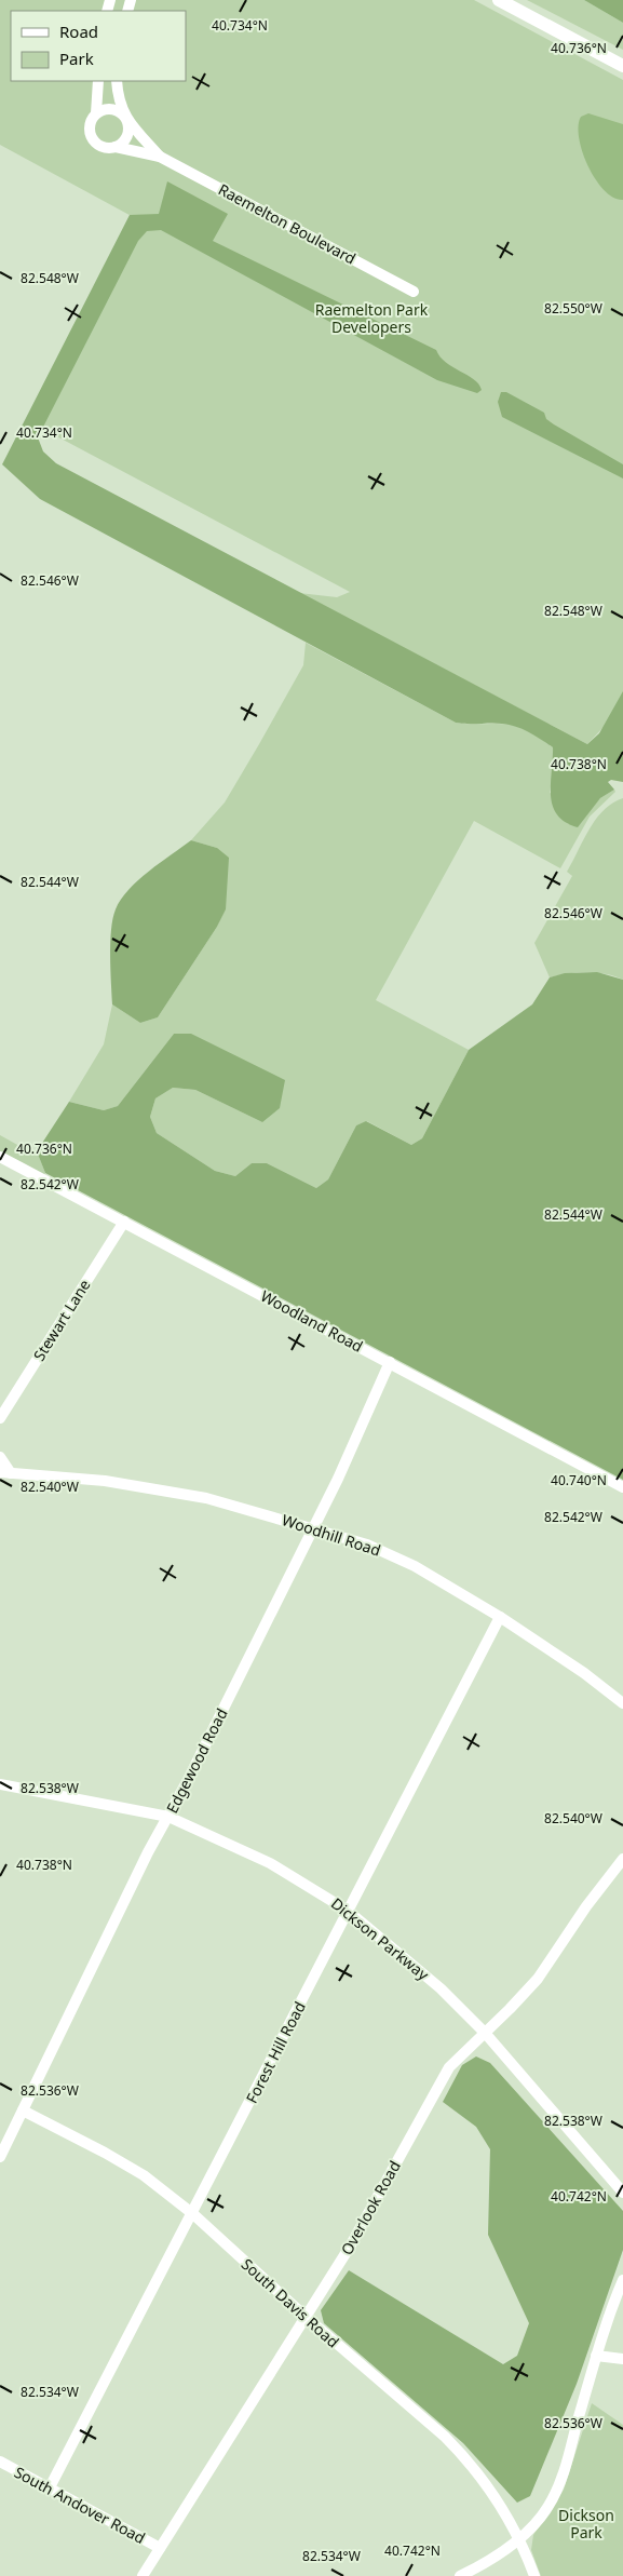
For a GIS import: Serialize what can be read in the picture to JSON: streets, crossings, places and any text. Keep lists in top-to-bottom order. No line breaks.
{"streets":{"street":["Raemelton Boulevard","Stewart Lane","Woodland Road","Woodhill Road","Edgewood Road","Dickson Parkway","Forest Hill Road","Overlook Road","South Davis Road","South Andover Road"]},"crossings":[["Stewart Lane","Woodland Road"],["Woodland Road","Edgewood Road"],["Woodhill Road","Edgewood Road"],["Woodhill Road","Forest Hill Road"],["Edgewood Road","Dickson Parkway"],["Edgewood Road","South Davis Road"],["Dickson Parkway","Forest Hill Road"],["Dickson Parkway","Overlook Road"],["Forest Hill Road","South Davis Road"],["Forest Hill Road","South Andover Road"],["Overlook Road","South Davis Road"],["Overlook Road","South Andover Road"]],"parks":["Raemelton Park Developers","Dickson Park"],"legend":["Road","Park"],"coordinates":["40.734°N","40.736°N","82.548°W","82.550°W","82.546°W","40.738°N","82.544°W","82.542°W","40.740°N","82.540°W","82.538°W","82.536°W","40.742°N","82.534°W"]}
